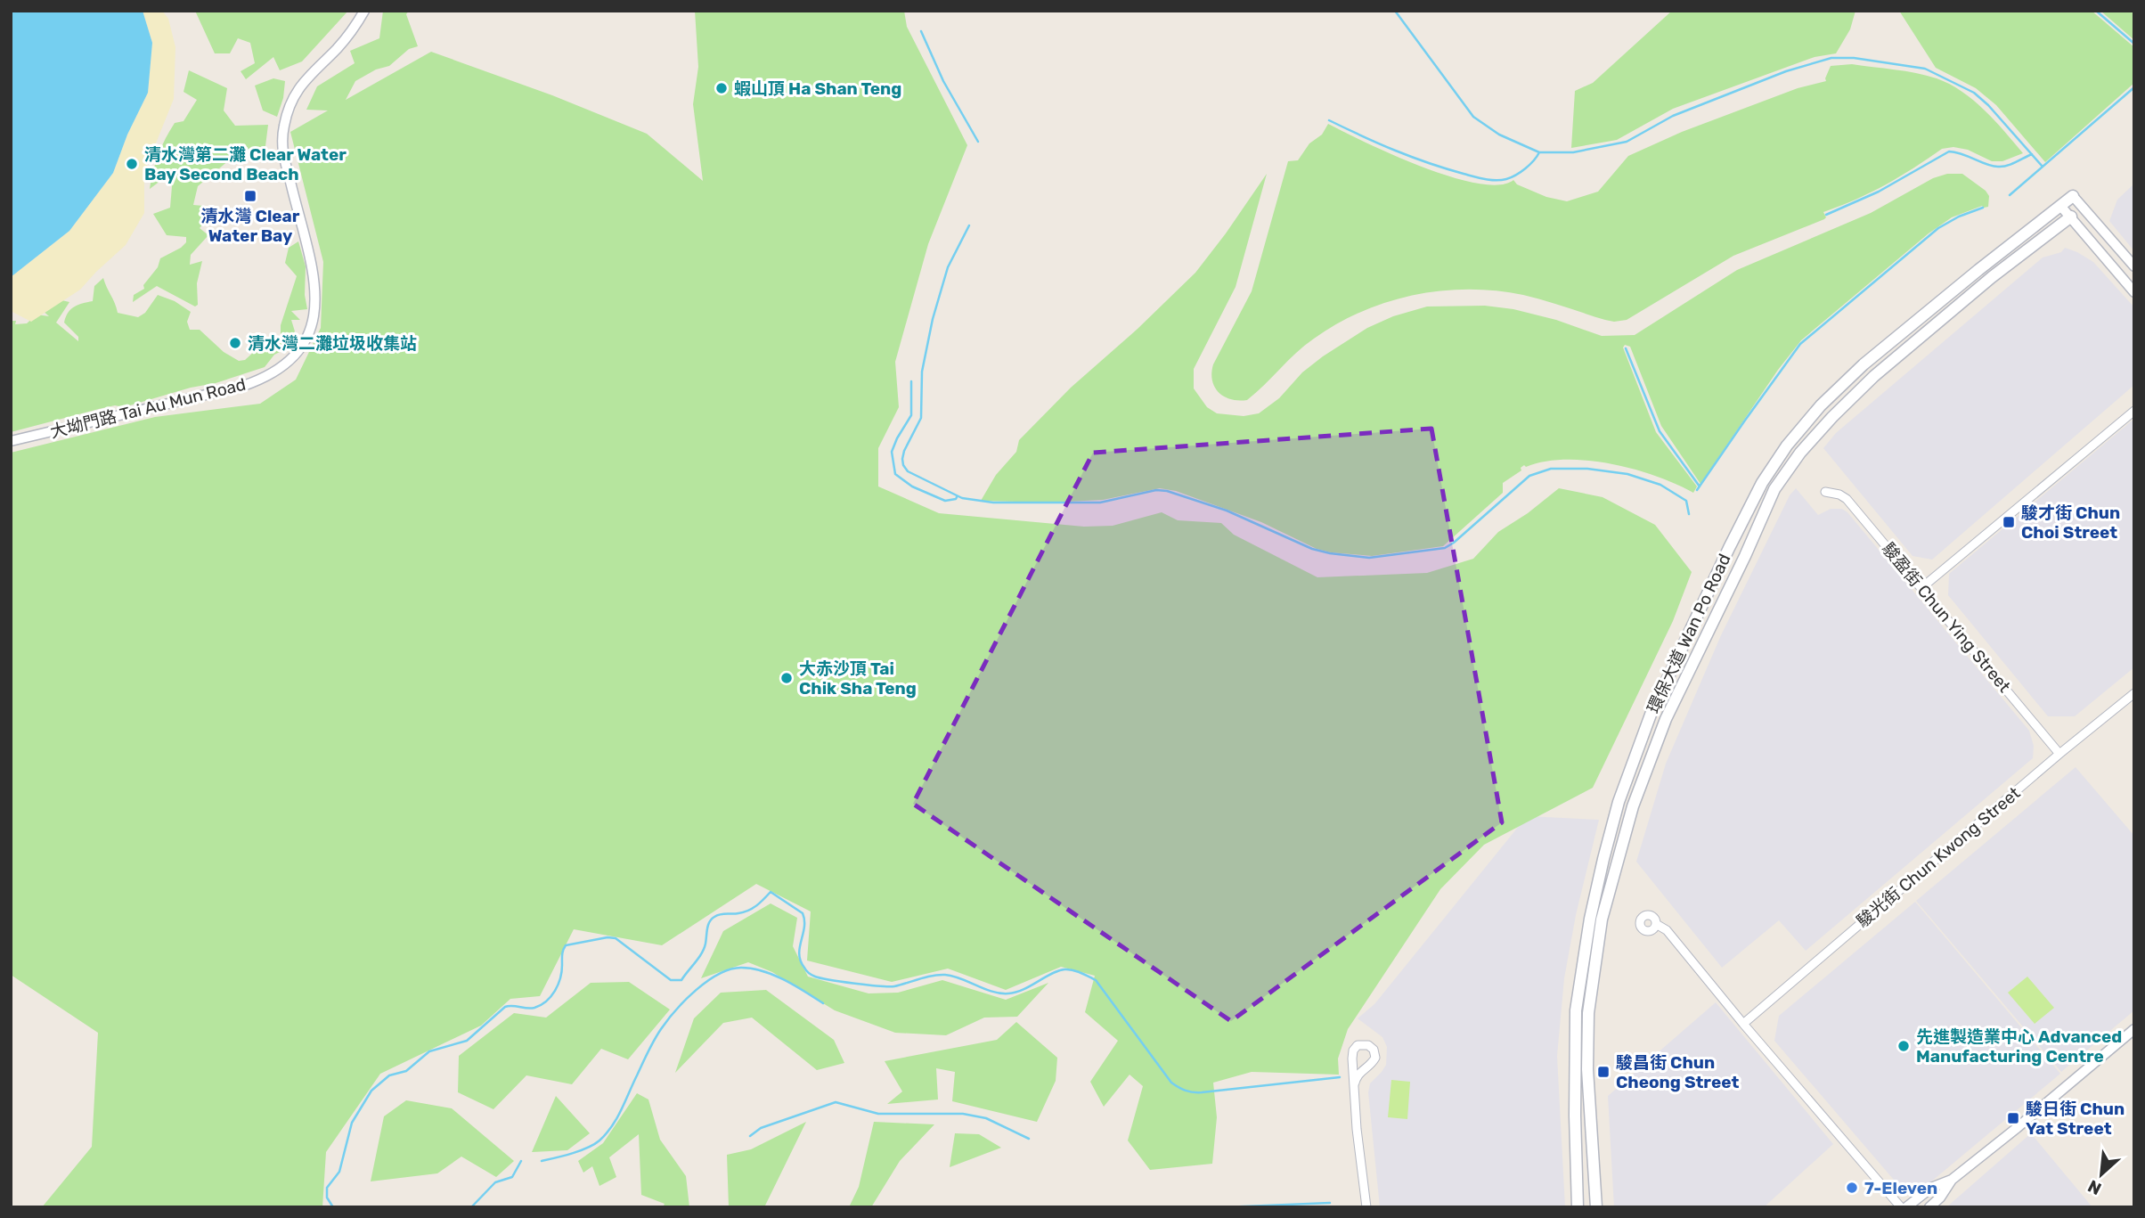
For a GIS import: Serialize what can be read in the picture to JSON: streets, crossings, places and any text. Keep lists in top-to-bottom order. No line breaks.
{"streets":{"main road":["環保大道 Wan Po Road"],"street":["大坳門路 Tai Au Mun Road","駿盈街 Chun Ying Street","駿光街 Chun Kwong Street"]},"crossings":[["駿盈街 Chun Ying Street","駿光街 Chun Kwong Street"]],"places":{"other":["蝦山頂 Ha Shan Teng","清水灣第二灘 Clear Water Bay Second Beach","清水灣二灘垃圾收集站","大赤沙頂 Tai Chik Sha Teng","先進製造業中心 Advanced Manufacturing Centre","7-Eleven"],"transit":["清水灣 Clear Water Bay","駿才街 Chun Choi Street","駿昌街 Chun Cheong Street","駿日街 Chun Yat Street"]},"north":"bottom left"}
